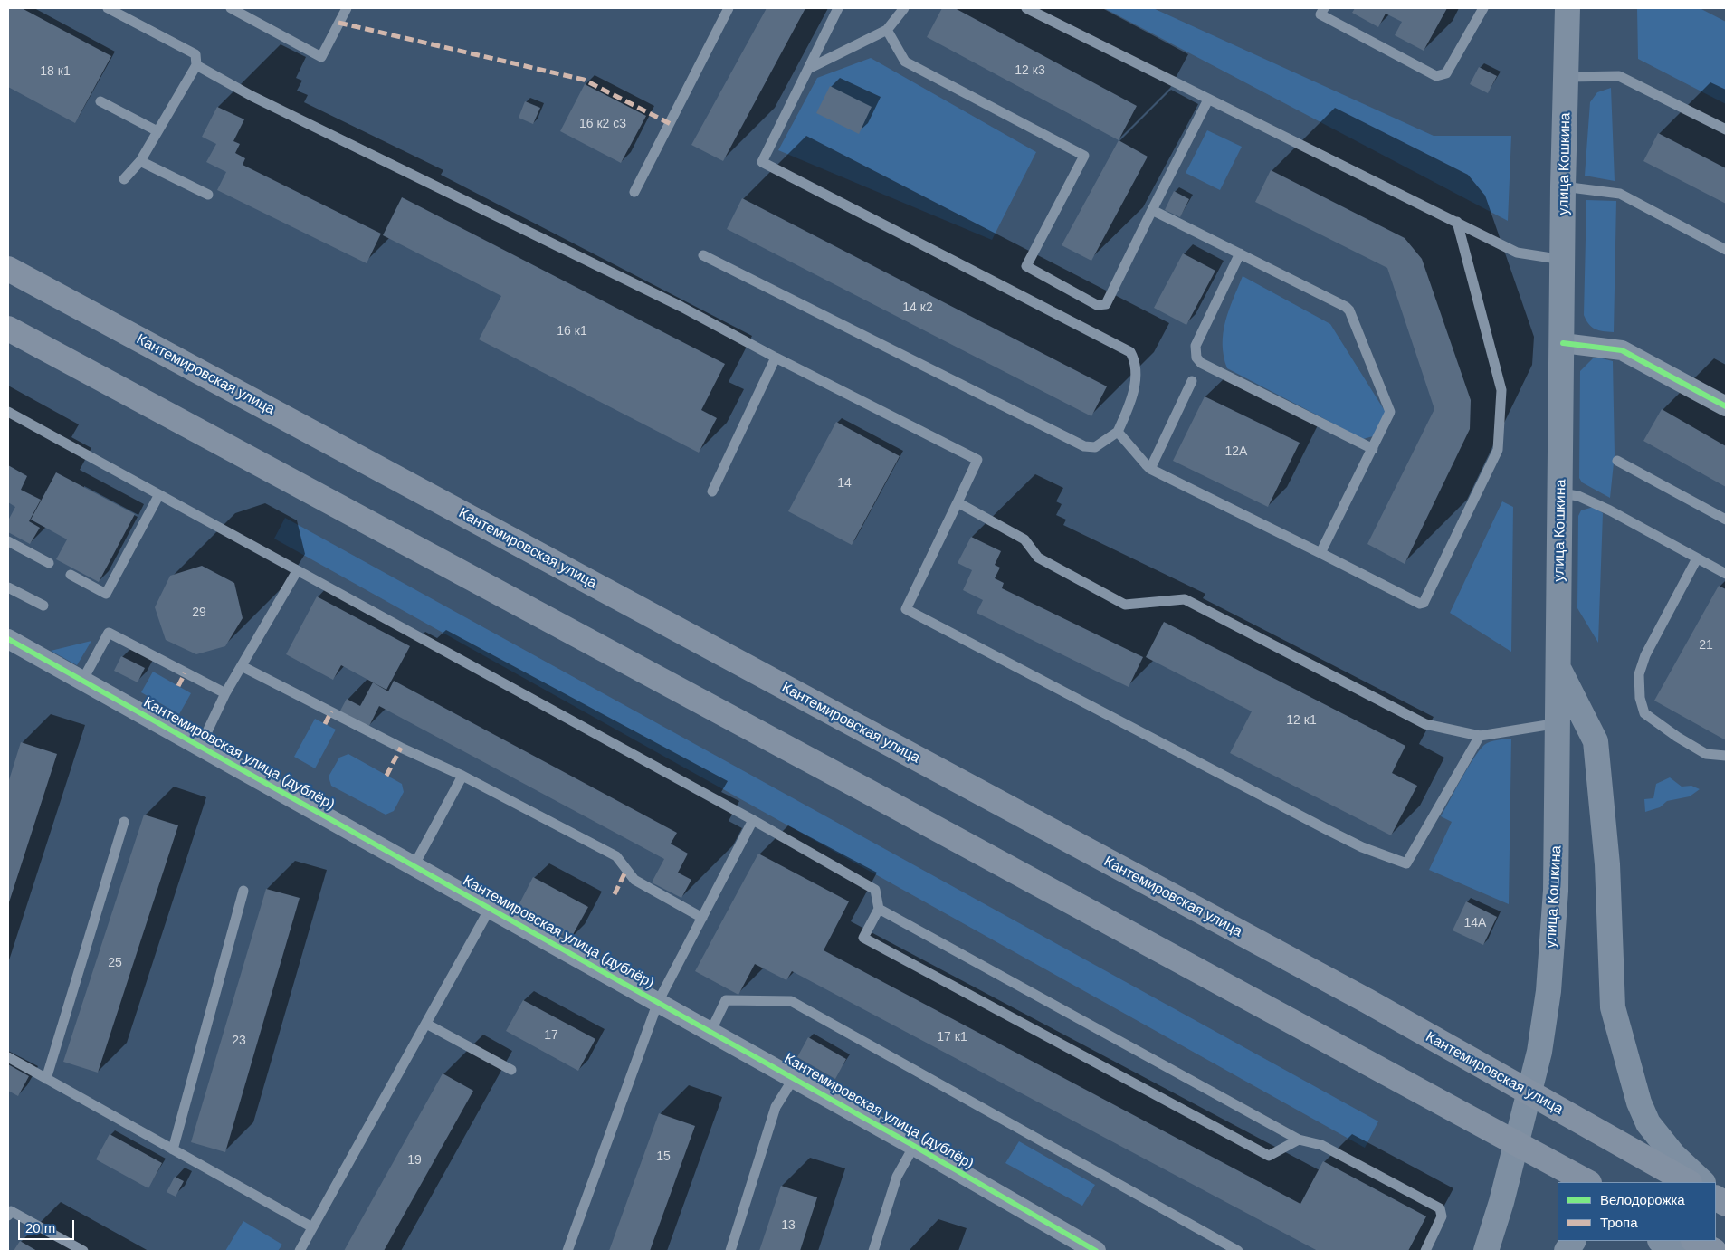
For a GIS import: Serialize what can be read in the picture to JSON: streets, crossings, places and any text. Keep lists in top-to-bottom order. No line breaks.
{"streets":{"main road":["улица Кошкина","Кантемировская улица"],"street":["Кантемировская улица (дублёр)"]},"house_numbers":["12 к3","18 к1","16 к2 с3","14 к2","16 к1","12А","14","29","21","12 к1","14А","25","17","17 к1","23","15","19","13"],"legend":["Велодорожка","Тропа"],"scale_bar":"20 m"}
